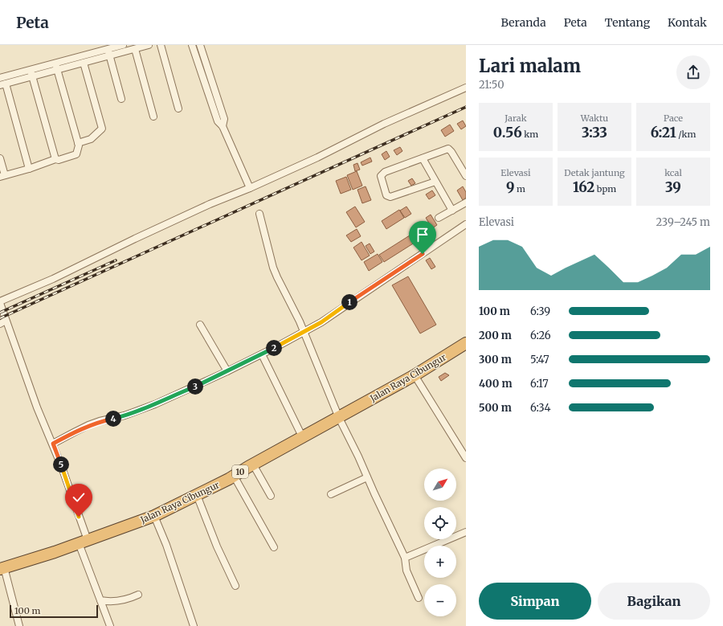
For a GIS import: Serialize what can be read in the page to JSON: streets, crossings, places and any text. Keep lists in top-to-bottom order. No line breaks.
{"streets":{"highway":["Jalan Raya Cibungur","10"]},"scale_bar":"100 m","north":"top right","page":{"header":"Peta","nav":["Beranda","Peta","Tentang","Kontak"],"heading":["Lari malam","21:50"],"stats":[["Jarak","0.56 km"],["Waktu","3:33"],["Pace","6:21 /km"],["Elevasi","9 m"],["Detak jantung","162 bpm"],["kcal","39"]],"chart":["Elevasi","239–245 m"],"pins":["1","2","3","4","5"],"list":[{"name":"100 m","note":"6:39"},{"name":"200 m","note":"6:26"},{"name":"300 m","note":"5:47"},{"name":"400 m","note":"6:17"},{"name":"500 m","note":"6:34"}],"map_buttons":["+","−"],"buttons":["Simpan","Bagikan"],"scale":"100 m"}}
